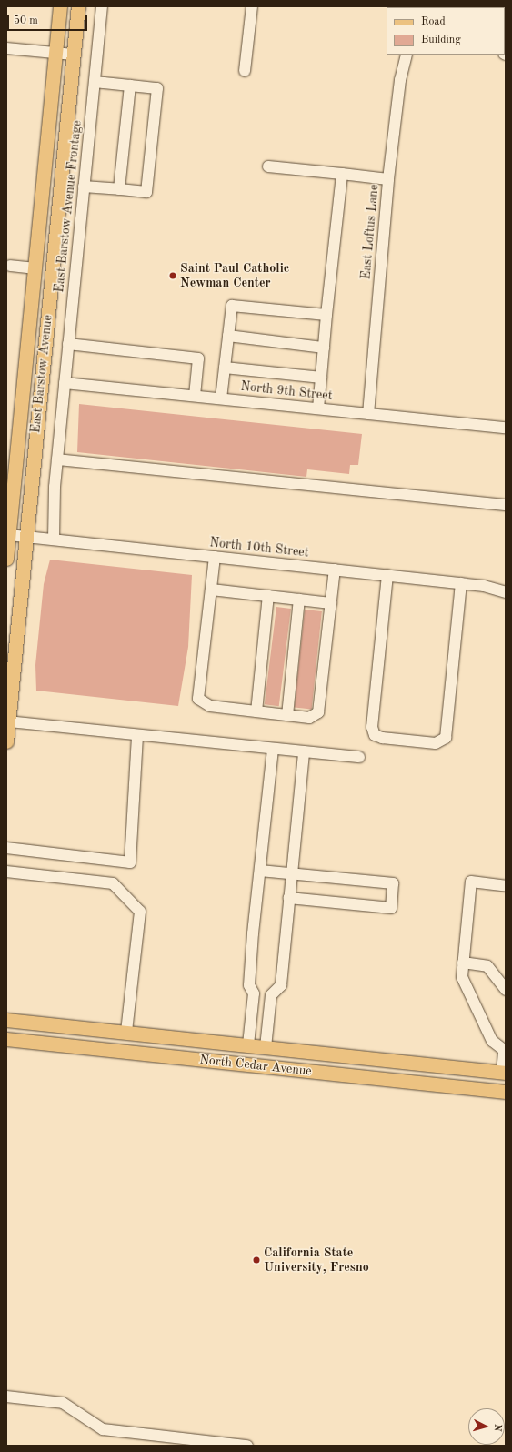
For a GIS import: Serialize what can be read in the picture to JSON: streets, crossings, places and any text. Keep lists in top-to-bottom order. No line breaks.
{"streets":{"main road":["East Barstow Avenue","North Cedar Avenue"],"street":["East Barstow Avenue Frontage","East Loftus Lane","North 9th Street","North 10th Street"]},"crossings":[["East Barstow Avenue Frontage","North 9th Street"],["East Barstow Avenue Frontage","North 10th Street"],["East Loftus Lane","North 9th Street"],["East Barstow Avenue","North 10th Street"]],"places":["Saint Paul Catholic Newman Center","California State University, Fresno"],"legend":["Road","Building"],"scale_bar":"50 m","north":"right"}
